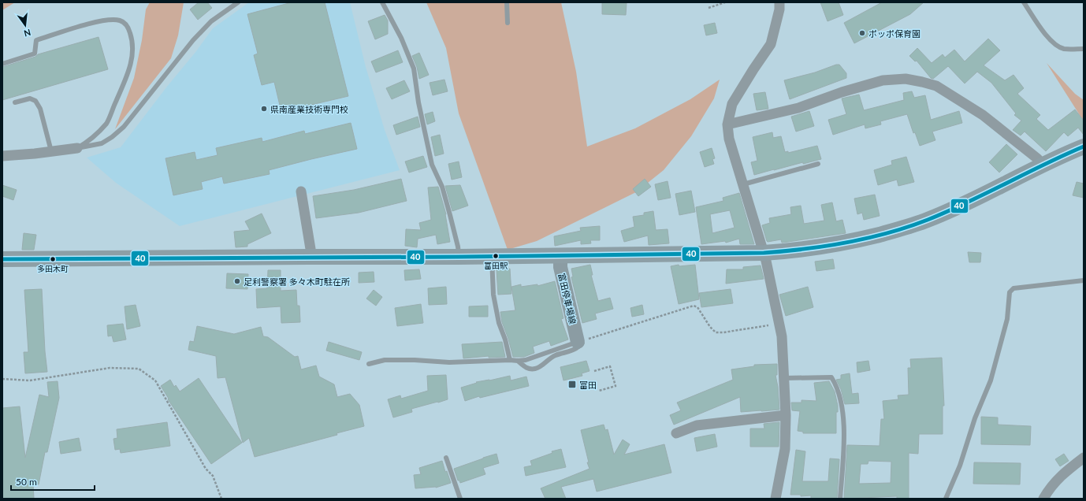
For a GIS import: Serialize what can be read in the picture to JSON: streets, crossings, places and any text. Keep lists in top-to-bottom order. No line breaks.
{"streets":{"main road":["富田停車場線"]},"places":{"other":["ポッポ保育園","県南産業技術専門校","富田駅","多田木町","足利警察署 多々木町駐在所"],"transit":["富田"]},"lines":["transit line 40"],"scale_bar":"50 m","north":"bottom"}
